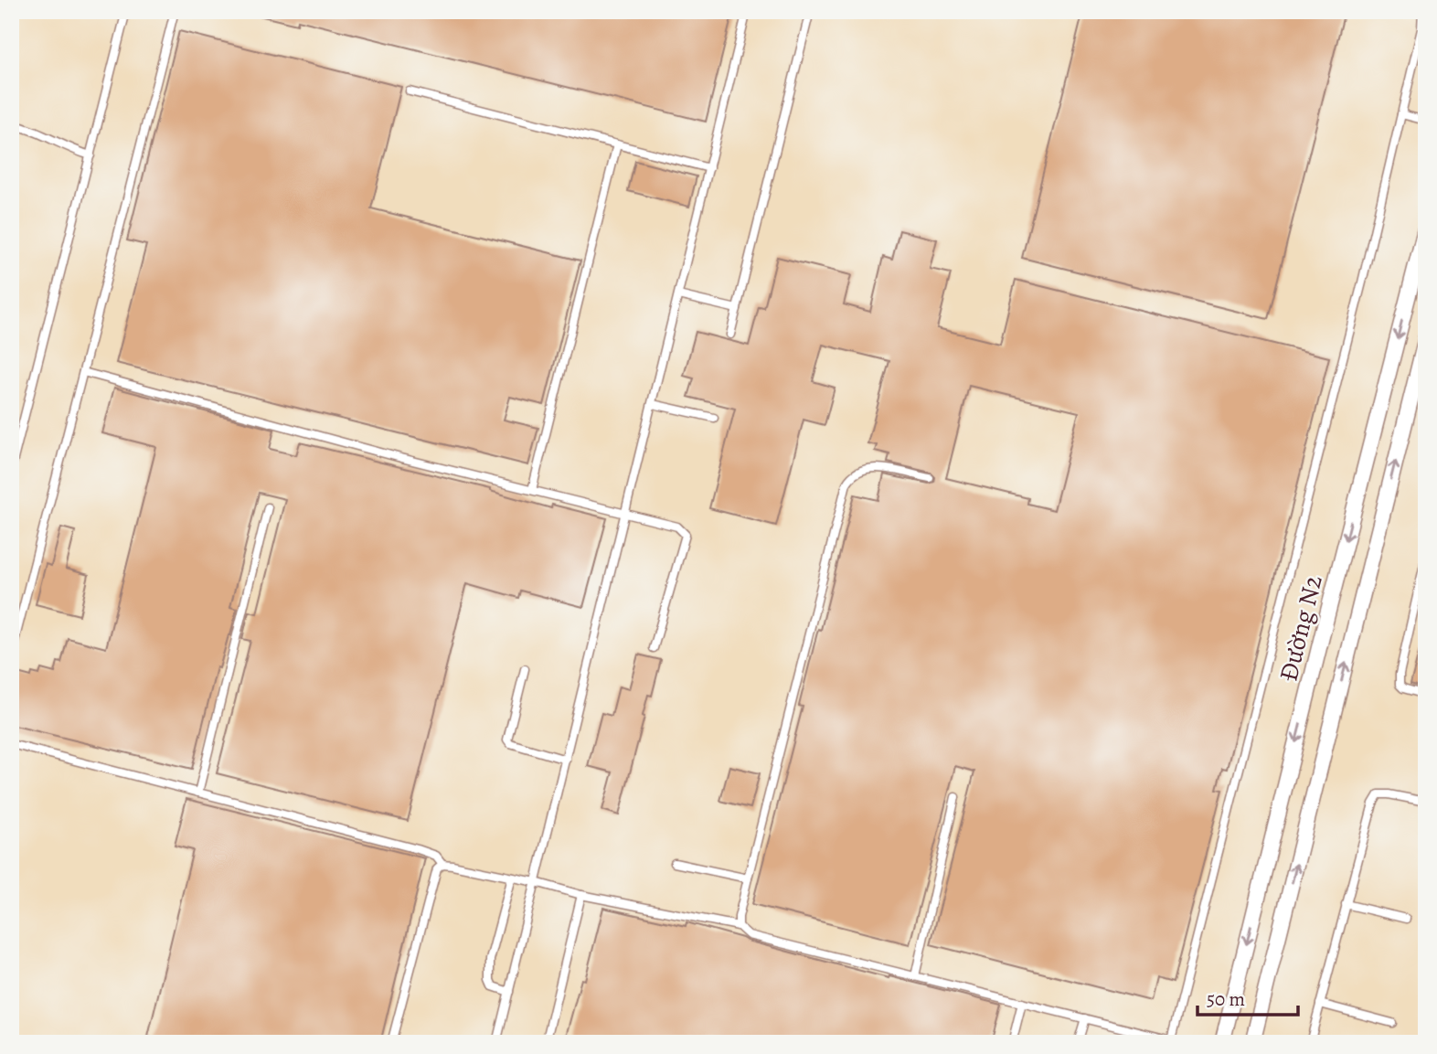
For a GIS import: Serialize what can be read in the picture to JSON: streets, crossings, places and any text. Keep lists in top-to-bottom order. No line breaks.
{"streets":{"street":["Đường N2"]},"scale_bar":"50 m"}
